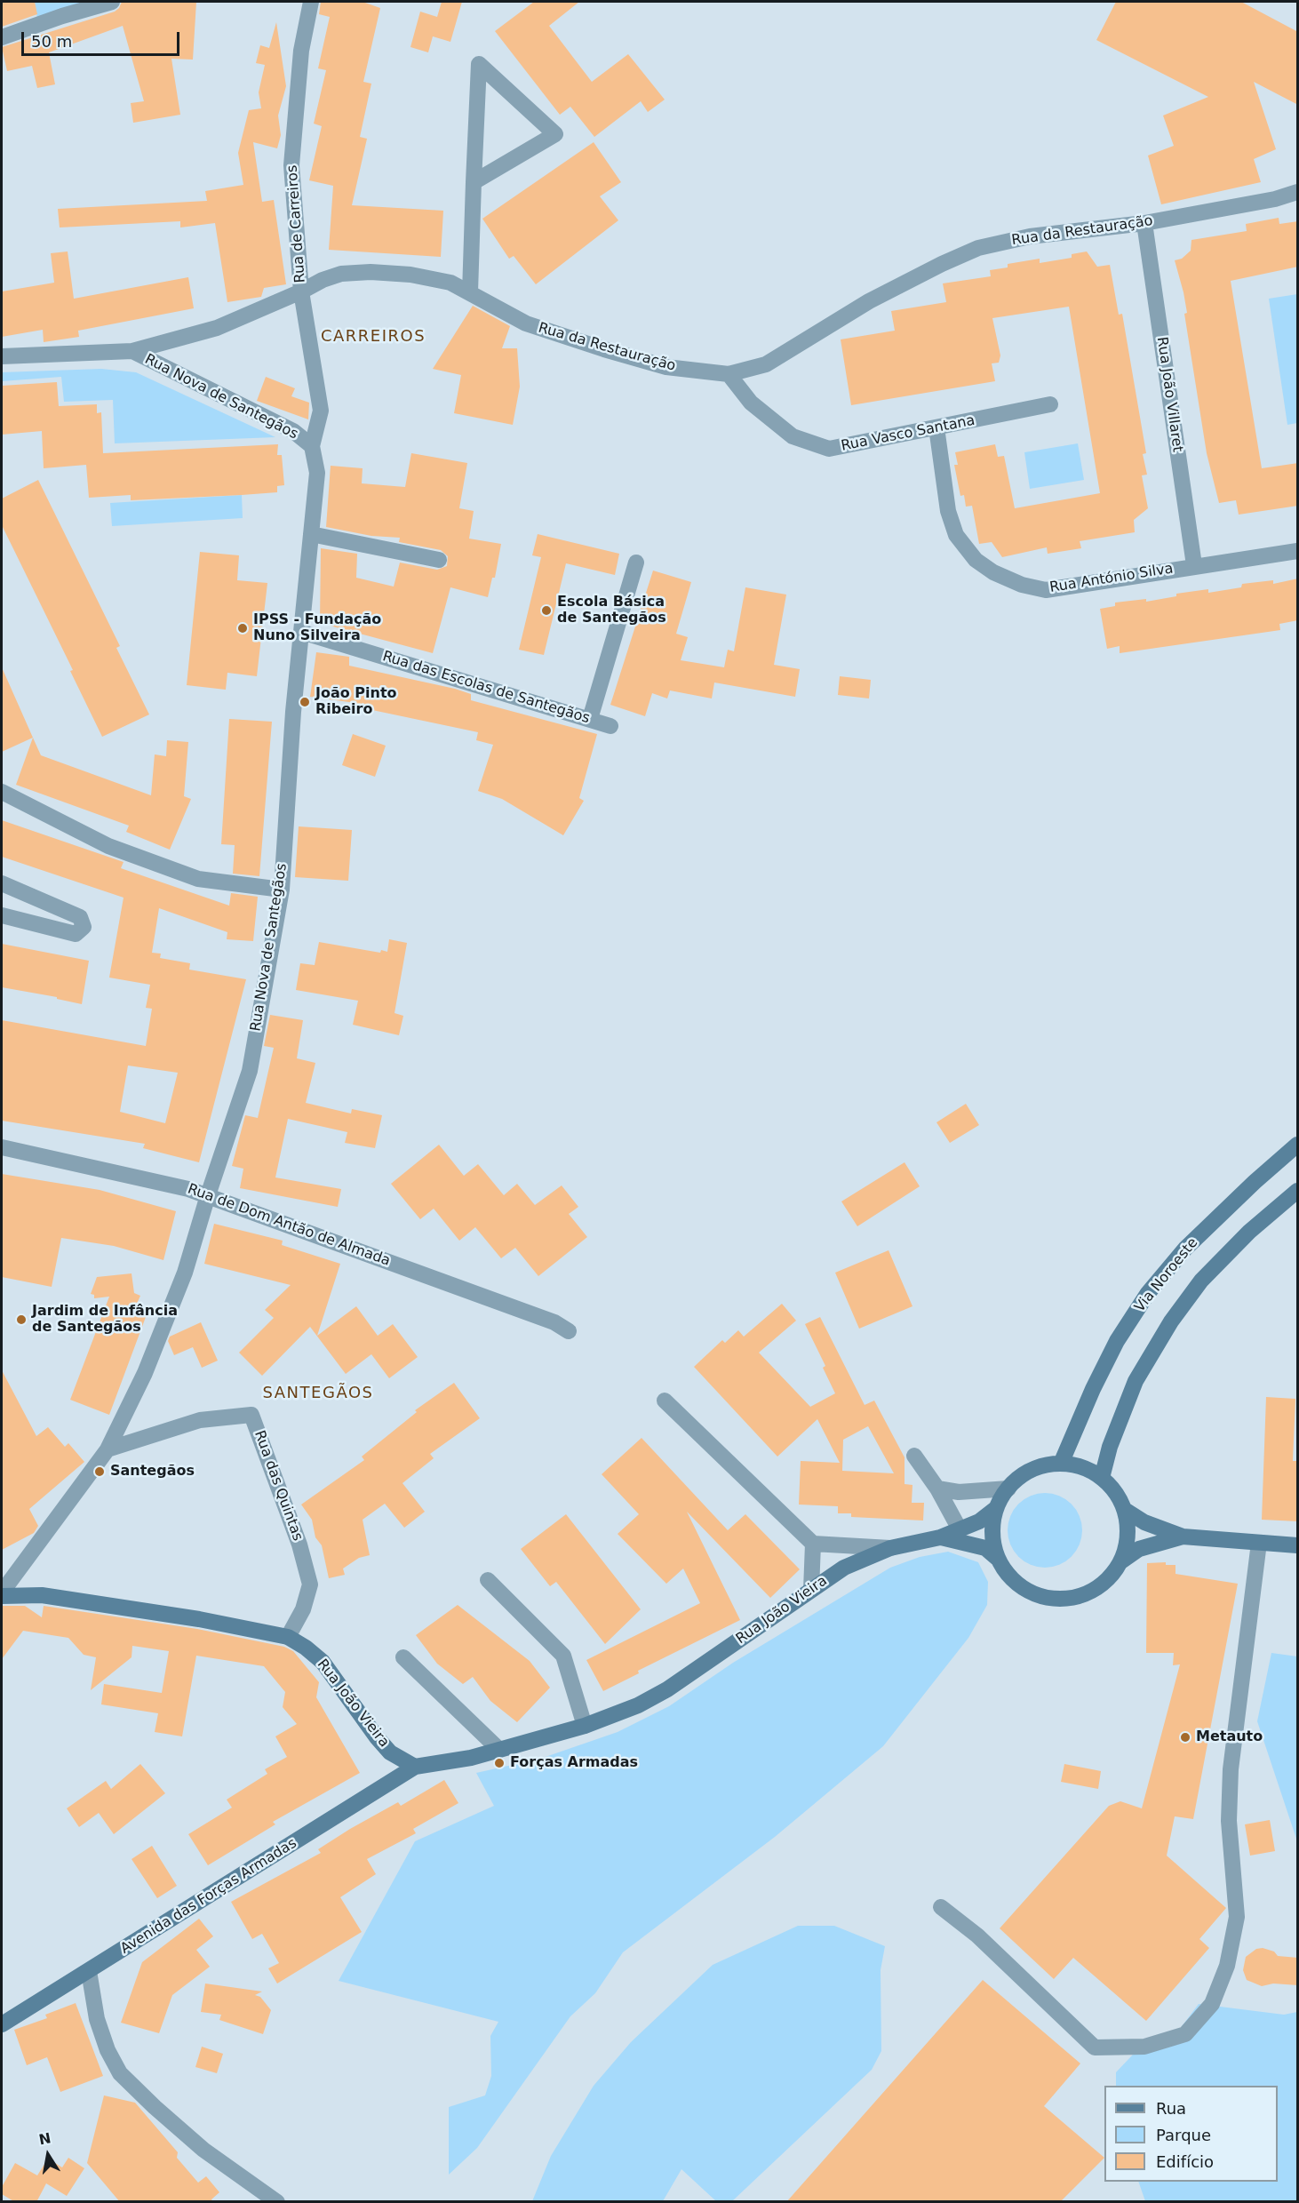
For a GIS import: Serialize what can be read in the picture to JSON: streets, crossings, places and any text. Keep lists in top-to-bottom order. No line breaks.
{"streets":{"street":["Rua de Carreiros","Rua da Restauração","Rua João Villaret","Rua Nova de Santegãos","Rua Vasco Santana","Rua António Silva","Rua das Escolas de Santegãos","Rua de Dom Antão de Almada","Via Noroeste","Rua das Quintas","Rua João Vieira","Avenida das Forças Armadas"]},"crossings":[["Rua de Carreiros","Rua da Restauração"],["Rua de Carreiros","Rua Nova de Santegãos"],["Rua da Restauração","Rua João Villaret"],["Rua da Restauração","Rua Nova de Santegãos"],["Rua da Restauração","Rua Vasco Santana"],["Rua João Villaret","Rua António Silva"],["Rua Nova de Santegãos","Rua das Escolas de Santegãos"],["Rua Nova de Santegãos","Rua de Dom Antão de Almada"],["Rua Nova de Santegãos","Rua das Quintas"],["Rua Nova de Santegãos","Rua João Vieira"],["Rua Vasco Santana","Rua António Silva"],["Via Noroeste","Rua João Vieira"],["Rua das Quintas","Rua João Vieira"],["Rua João Vieira","Avenida das Forças Armadas"]],"districts":["CARREIROS","SANTEGÃOS"],"places":["Escola Básica de Santegãos","IPSS - Fundação Nuno Silveira","João Pinto Ribeiro","Jardim de Infância de Santegãos","Santegãos","Metauto","Forças Armadas"],"legend":["Rua","Parque","Edifício"],"scale_bar":"50 m","north":"top"}
